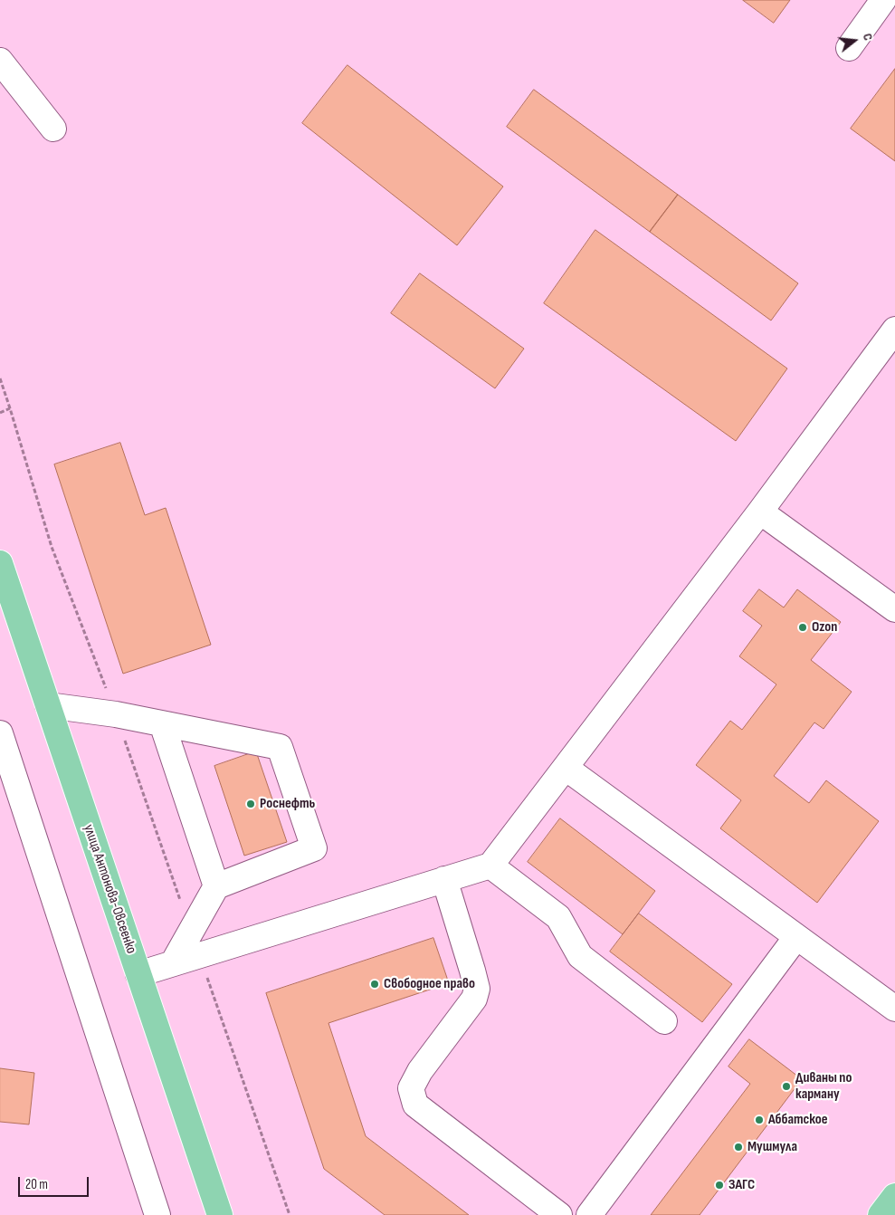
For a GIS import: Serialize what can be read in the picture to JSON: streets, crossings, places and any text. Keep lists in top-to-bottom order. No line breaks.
{"streets":{"main road":["улица Антонова-Овсеенко"]},"places":["Ozon","Роснефть","Свободное право","Диваны по карману","Аббатское","Мушмула","ЗАГС"],"scale_bar":"20 m","north":"right"}
